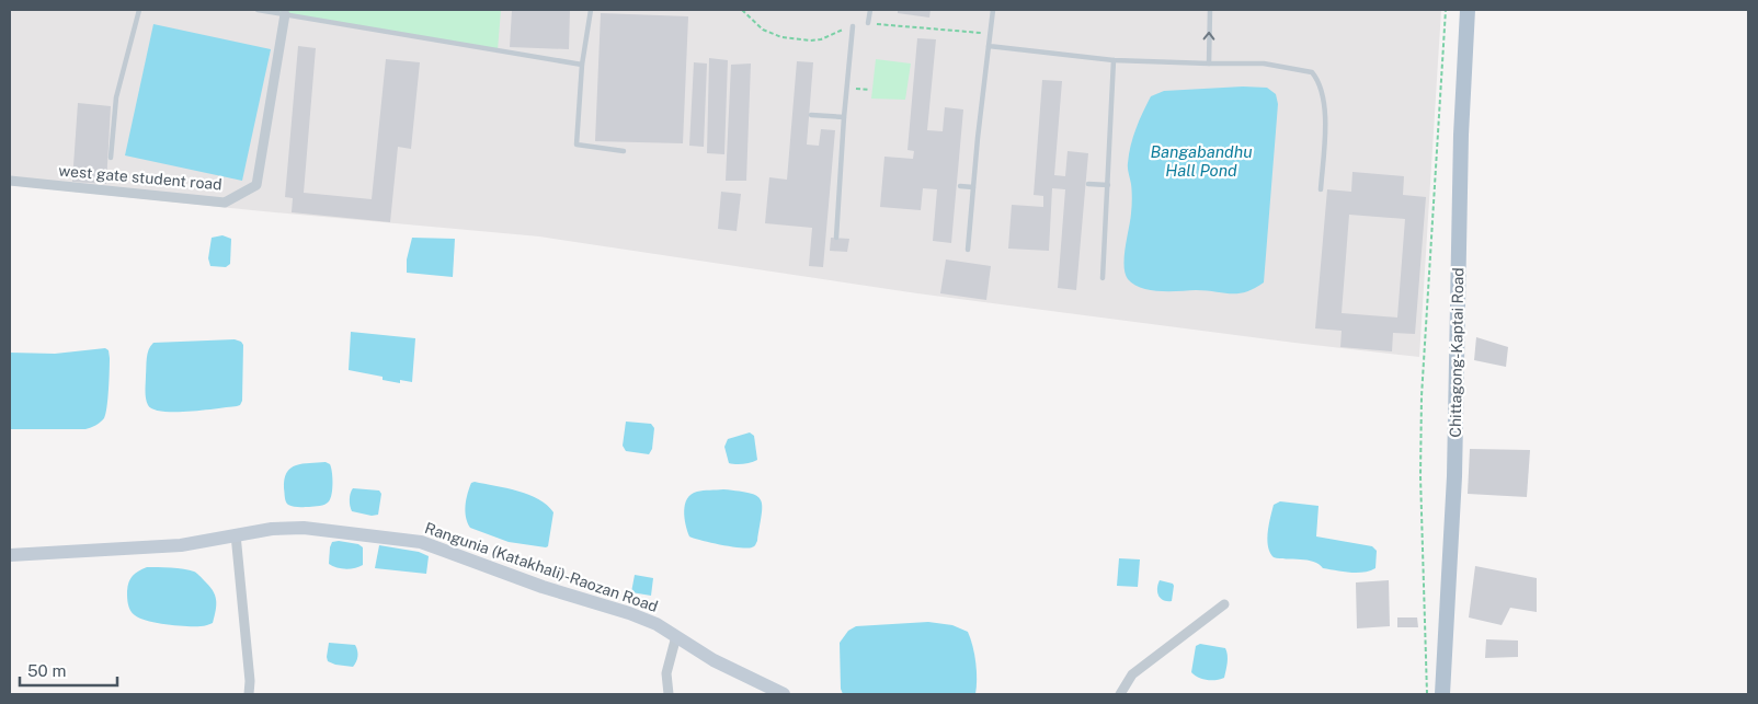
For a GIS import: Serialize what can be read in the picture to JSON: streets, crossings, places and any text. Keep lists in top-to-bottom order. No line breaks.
{"streets":{"main road":["Chittagong-Kaptai Road","Rangunia (Katakhali)-Raozan Road"],"street":["west gate student road"]},"water":["Bangabandhu Hall Pond"],"scale_bar":"50 m"}
